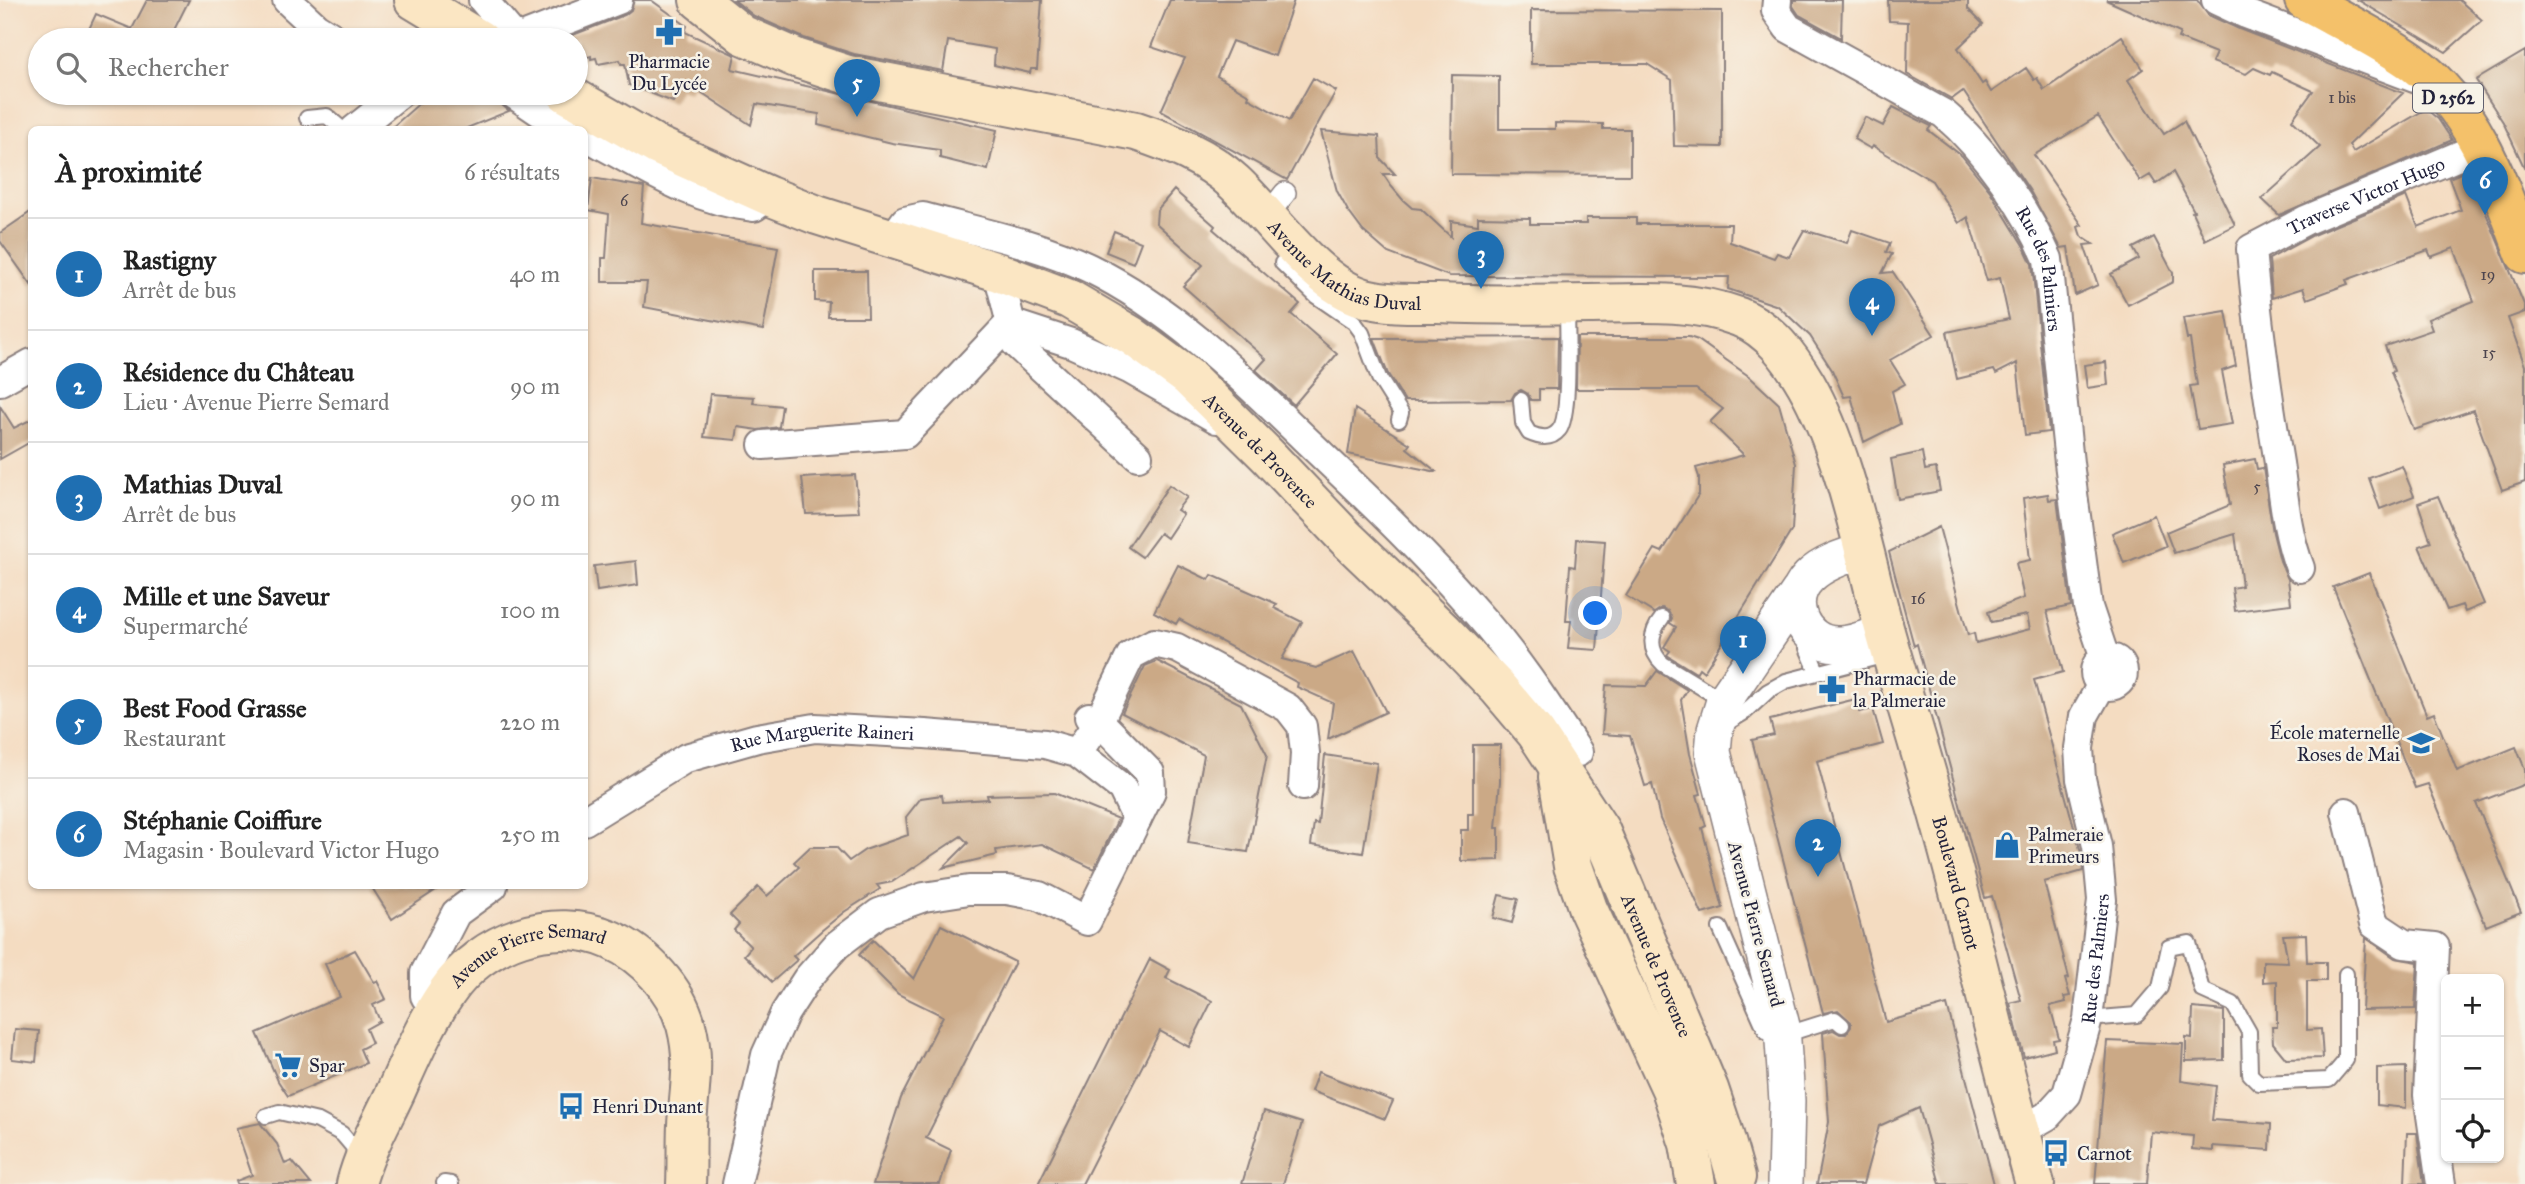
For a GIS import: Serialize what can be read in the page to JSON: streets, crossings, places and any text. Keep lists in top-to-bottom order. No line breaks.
{"streets":{"main road":["D 2562","Avenue Mathias Duval","Avenue de Provence","Boulevard Carnot","Avenue Pierre Semard"],"street":["Traverse Victor Hugo","Rue des Palmiers","Rue Marguerite Raineri"]},"crossings":[["D 2562","Traverse Victor Hugo"],["Avenue Mathias Duval","Boulevard Carnot"],["Rue des Palmiers","Boulevard Carnot"]],"places":{"pharmacy":["Pharmacie Du Lycée","Pharmacie de la Palmeraie"],"school or university":["École maternelle Roses de Mai"],"shop":["Palmeraie Primeurs"],"supermarket":["Spar"],"bus stop":["Henri Dunant","Carnot"]},"house_numbers":["1 bis","6","19","15","5","16"],"page":{"search":"Rechercher","pins":["5","6","3","4","1","2"],"heading":["À proximité","6 résultats"],"list":[{"mark":"1","name":"Rastigny","note":"Arrêt de bus","value":"40 m"},{"mark":"2","name":"Résidence du Château","note":"Lieu · Avenue Pierre Semard","value":"90 m"},{"mark":"3","name":"Mathias Duval","note":"Arrêt de bus","value":"90 m"},{"mark":"4","name":"Mille et une Saveur","note":"Supermarché","value":"100 m"},{"mark":"5","name":"Best Food Grasse","note":"Restaurant","value":"220 m"},{"mark":"6","name":"Stéphanie Coiffure","note":"Magasin · Boulevard Victor Hugo","value":"250 m"}],"map_buttons":["+","−"]}}
